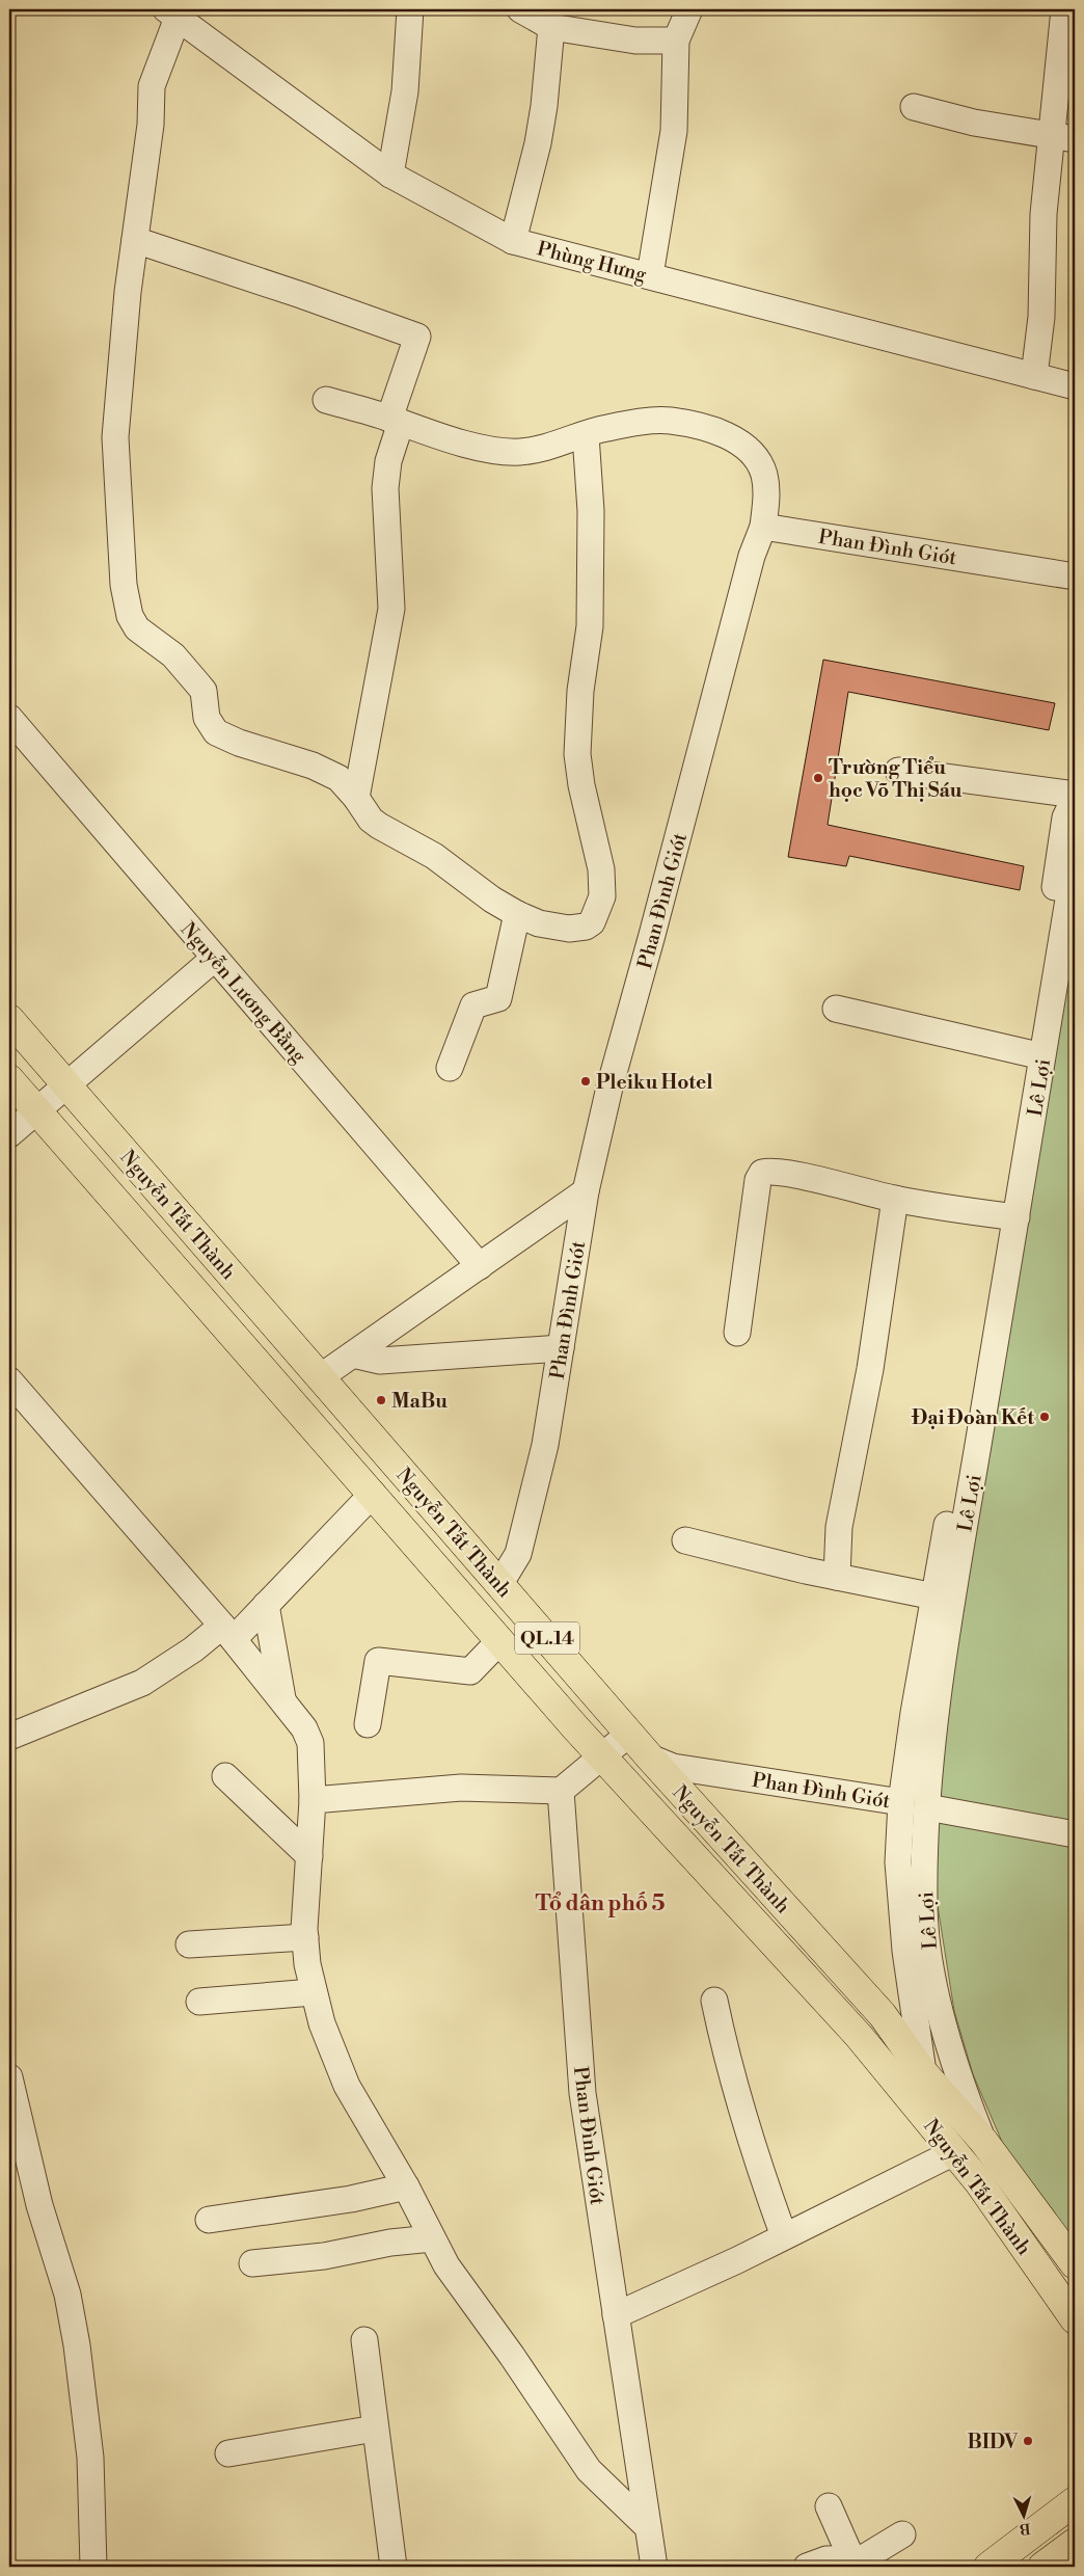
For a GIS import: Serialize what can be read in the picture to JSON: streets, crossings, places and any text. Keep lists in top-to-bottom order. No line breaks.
{"streets":{"main road":["Nguyễn Tất Thành","QL.14"],"street":["Phùng Hưng","Phan Đình Giót","Nguyễn Lương Bằng","Lê Lợi"]},"crossings":[["Phan Đình Giót","Nguyễn Tất Thành"],["Lê Lợi","Nguyễn Tất Thành"]],"districts":["Tổ dân phố 5"],"places":["Trường Tiểu học Võ Thị Sáu","Pleiku Hotel","MaBu","Đại Đoàn Kết","BIDV"],"north":"bottom"}
